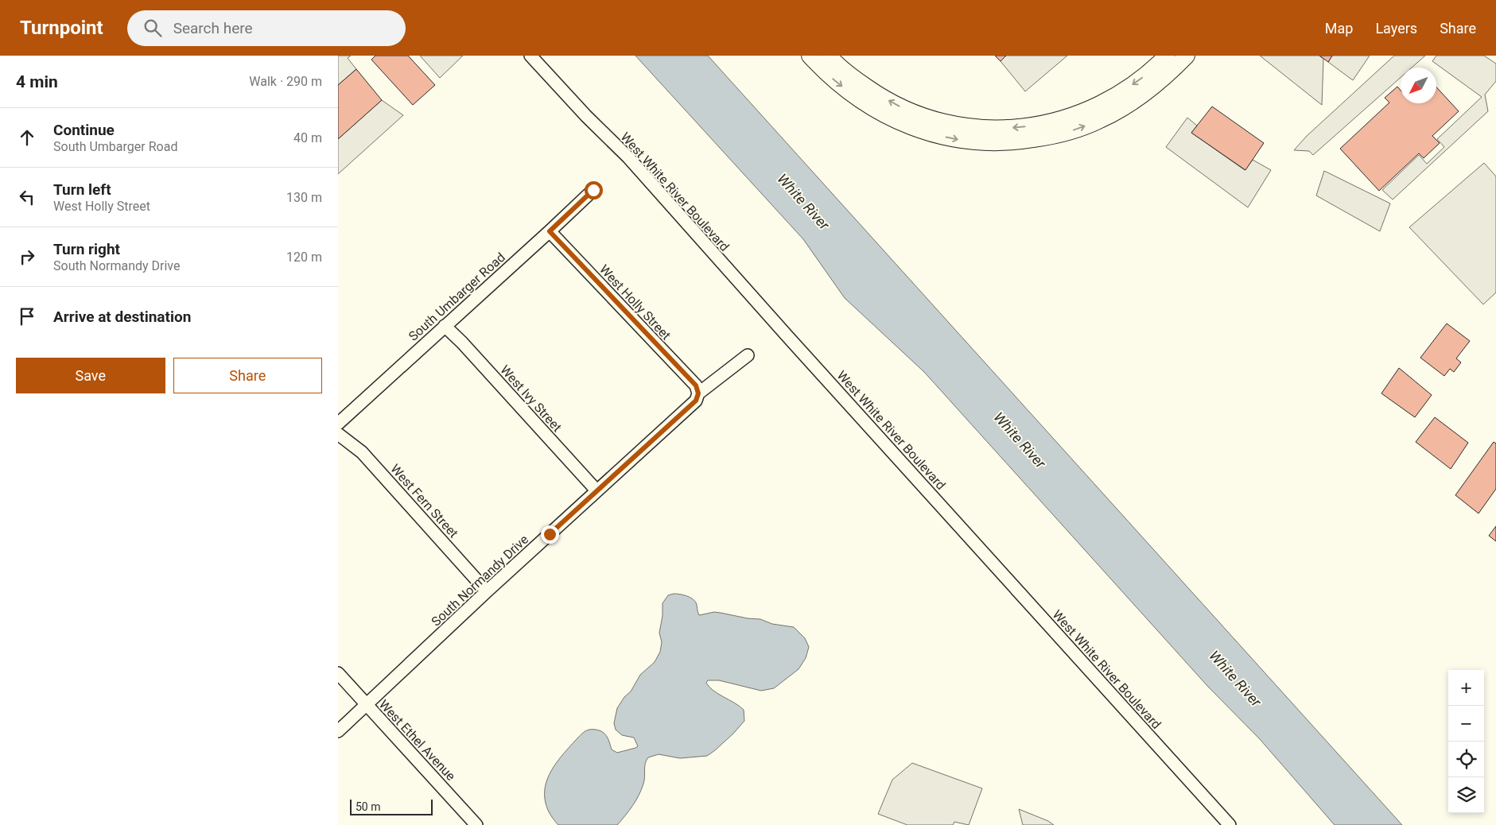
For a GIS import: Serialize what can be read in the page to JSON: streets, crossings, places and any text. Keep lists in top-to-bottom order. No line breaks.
{"streets":{"street":["West White River Boulevard","South Umbarger Road","West Holly Street","West Ivy Street","West Fern Street","South Normandy Drive","West Ethel Avenue"]},"crossings":[["South Umbarger Road","West Holly Street"],["South Umbarger Road","West Ivy Street"],["West Holly Street","South Normandy Drive"],["West Ivy Street","South Normandy Drive"],["West Fern Street","South Normandy Drive"],["South Normandy Drive","West Ethel Avenue"]],"water":["White River"],"scale_bar":"50 m","north":"bottom left","page":{"header":"Turnpoint","search":"Search here","nav":["Map","Layers","Share"],"heading":["4 min","Walk · 290 m"],"list":[["Continue","South Umbarger Road","40 m"],["Turn left","West Holly Street","130 m"],["Turn right","South Normandy Drive","120 m"],"Arrive at destination"],"buttons":["Save","Share"],"map_buttons":["+","−"],"scale":"50 m"}}
